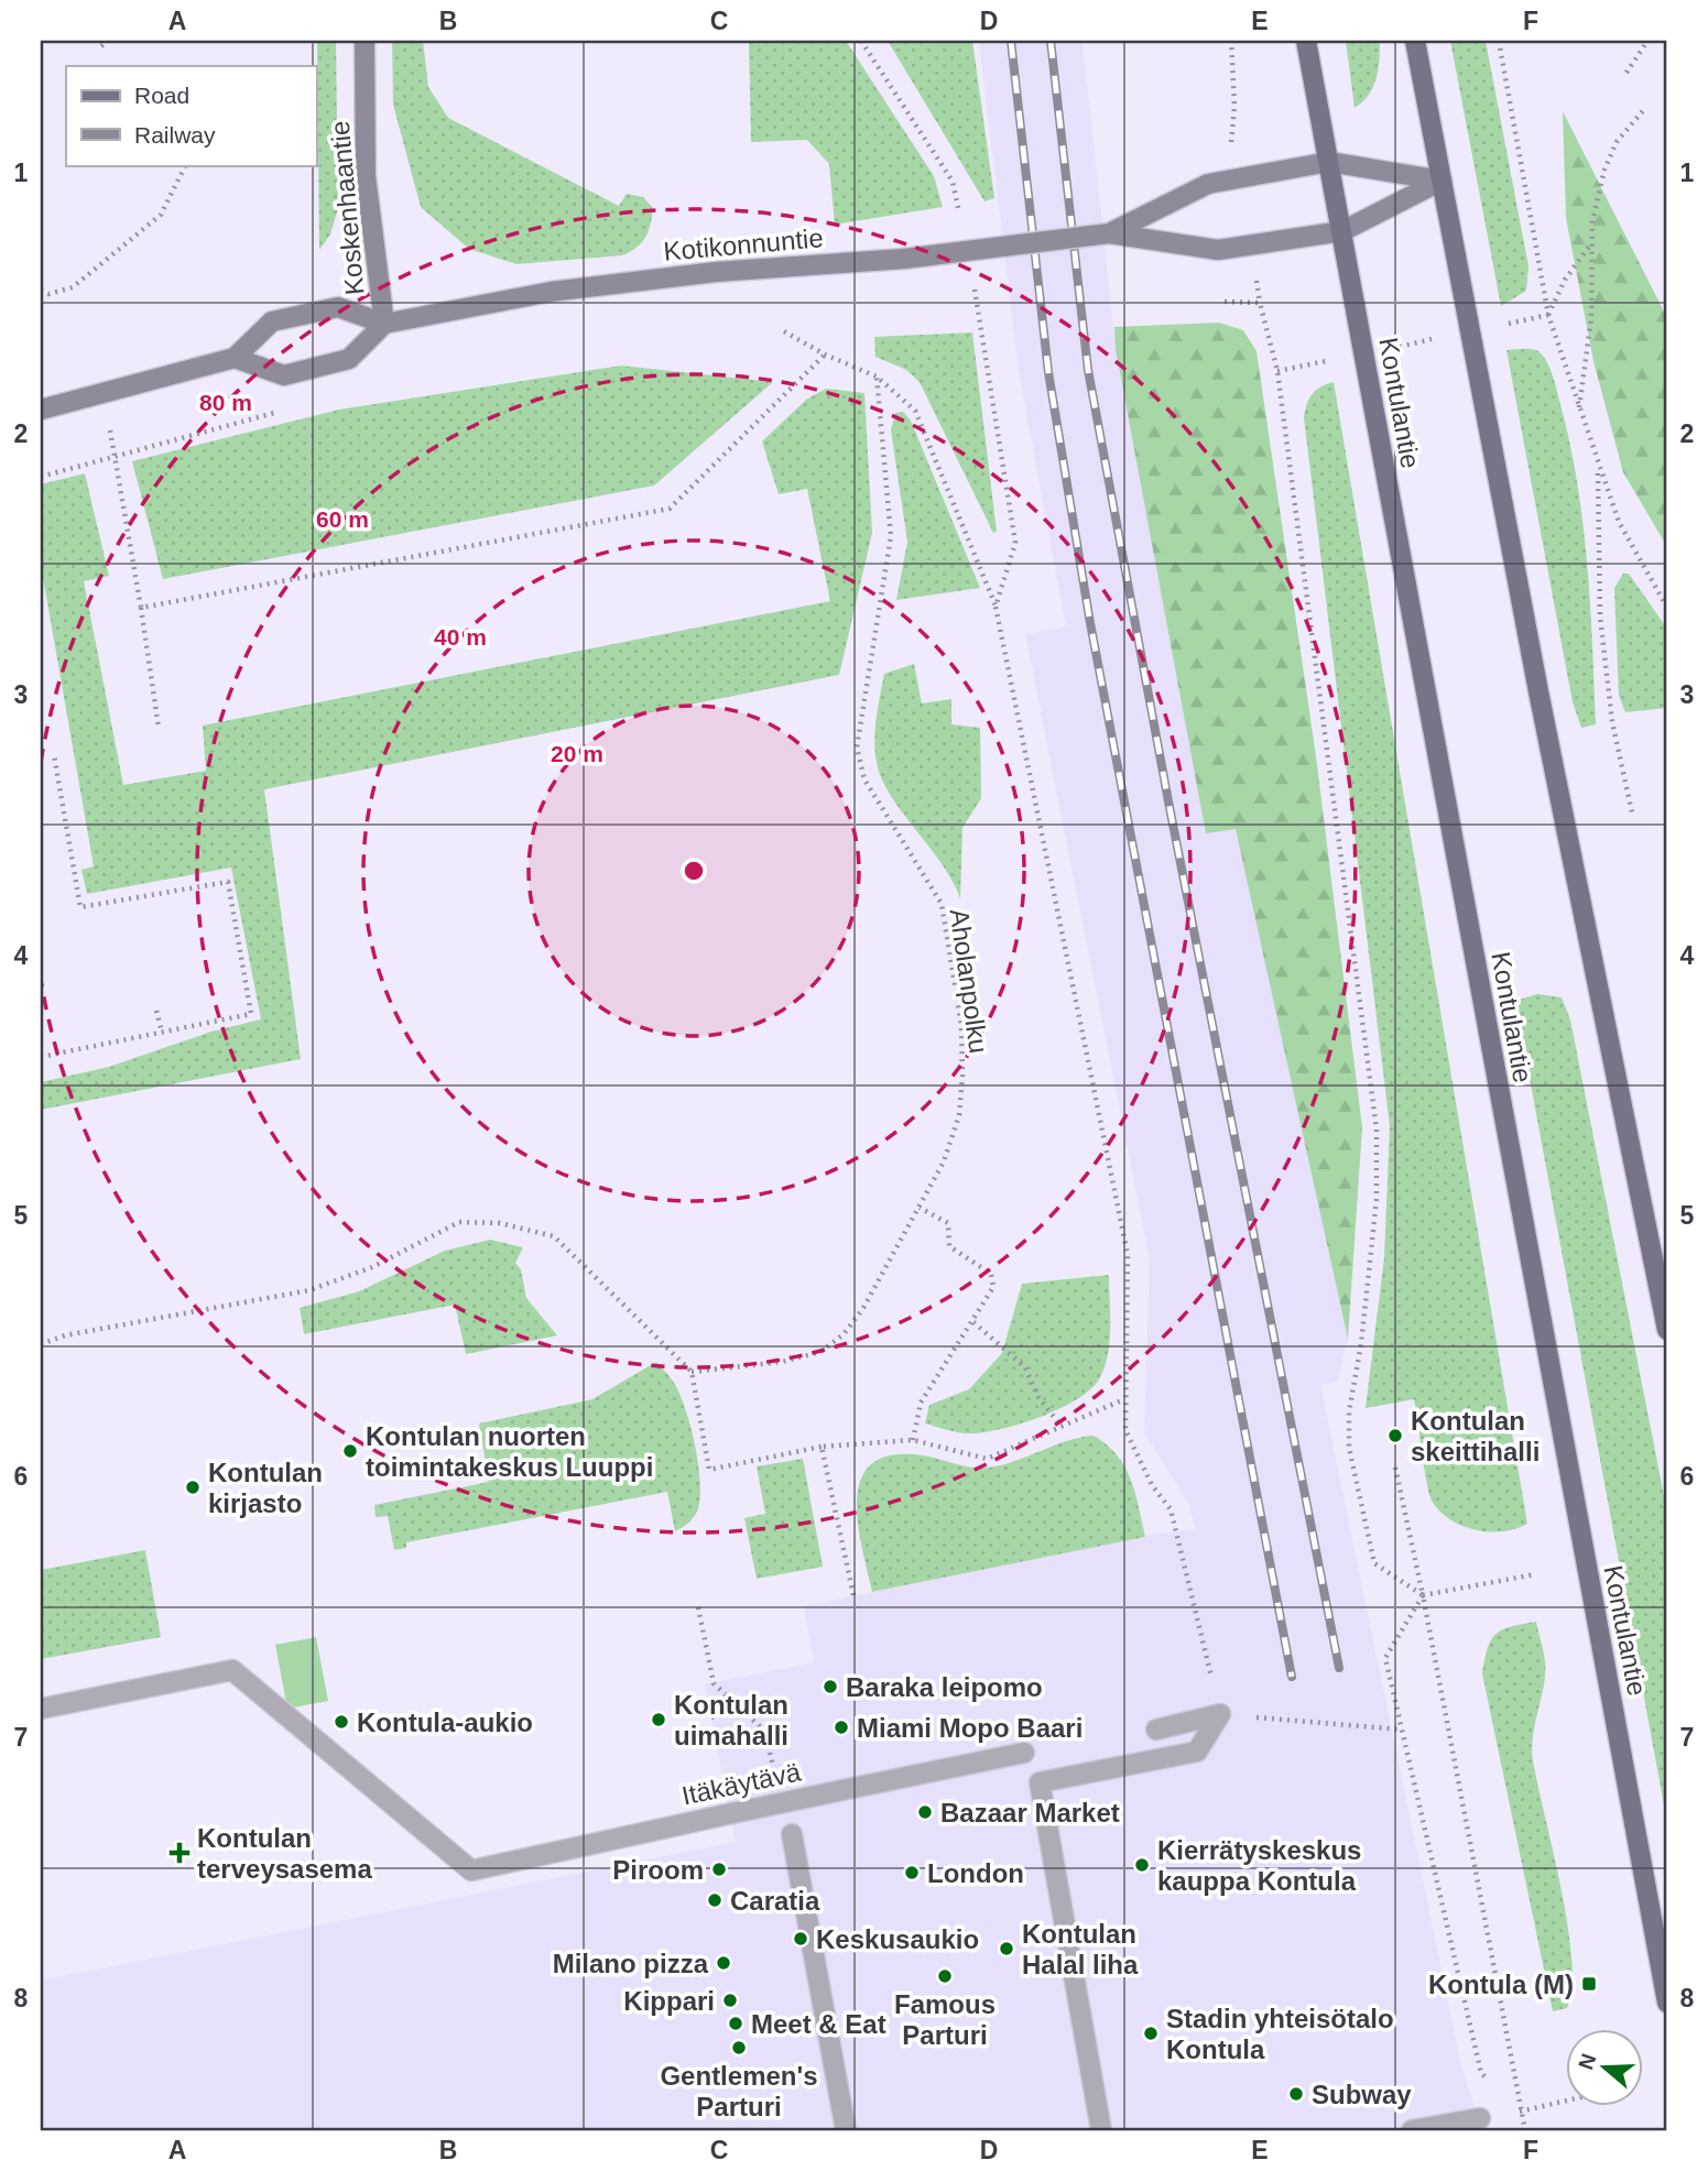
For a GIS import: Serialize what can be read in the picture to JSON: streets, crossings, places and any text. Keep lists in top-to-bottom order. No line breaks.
{"streets":{"main road":["Kontulantie"],"street":["Koskenhaantie","Kotikonnuntie","Itäkäytävä"],"path":["Aholanpolku"]},"crossings":[["Koskenhaantie","Kotikonnuntie"],["Kotikonnuntie","Kontulantie"]],"places":{"other":["Kontulan skeittihalli","Kontulan nuorten toimintakeskus Luuppi","Kontulan kirjasto","Baraka leipomo","Kontulan uimahalli","Kontula-aukio","Miami Mopo Baari","Bazaar Market","Kierrätyskeskus kauppa Kontula","Piroom","London","Caratia","Keskusaukio","Kontulan Halal liha","Milano pizza","Famous Parturi","Kippari","Meet & Eat","Stadin yhteisötalo Kontula","Gentlemen's Parturi","Subway"],"health":["Kontulan terveysasema"],"transit":["Kontula (M)"]},"legend":["Road","Railway"],"north":"left","grid":{"columns":["A","B","C","D","E","F"],"rows":["1","2","3","4","5","6","7","8"]},"rings":["80 m","60 m","40 m","20 m"]}
